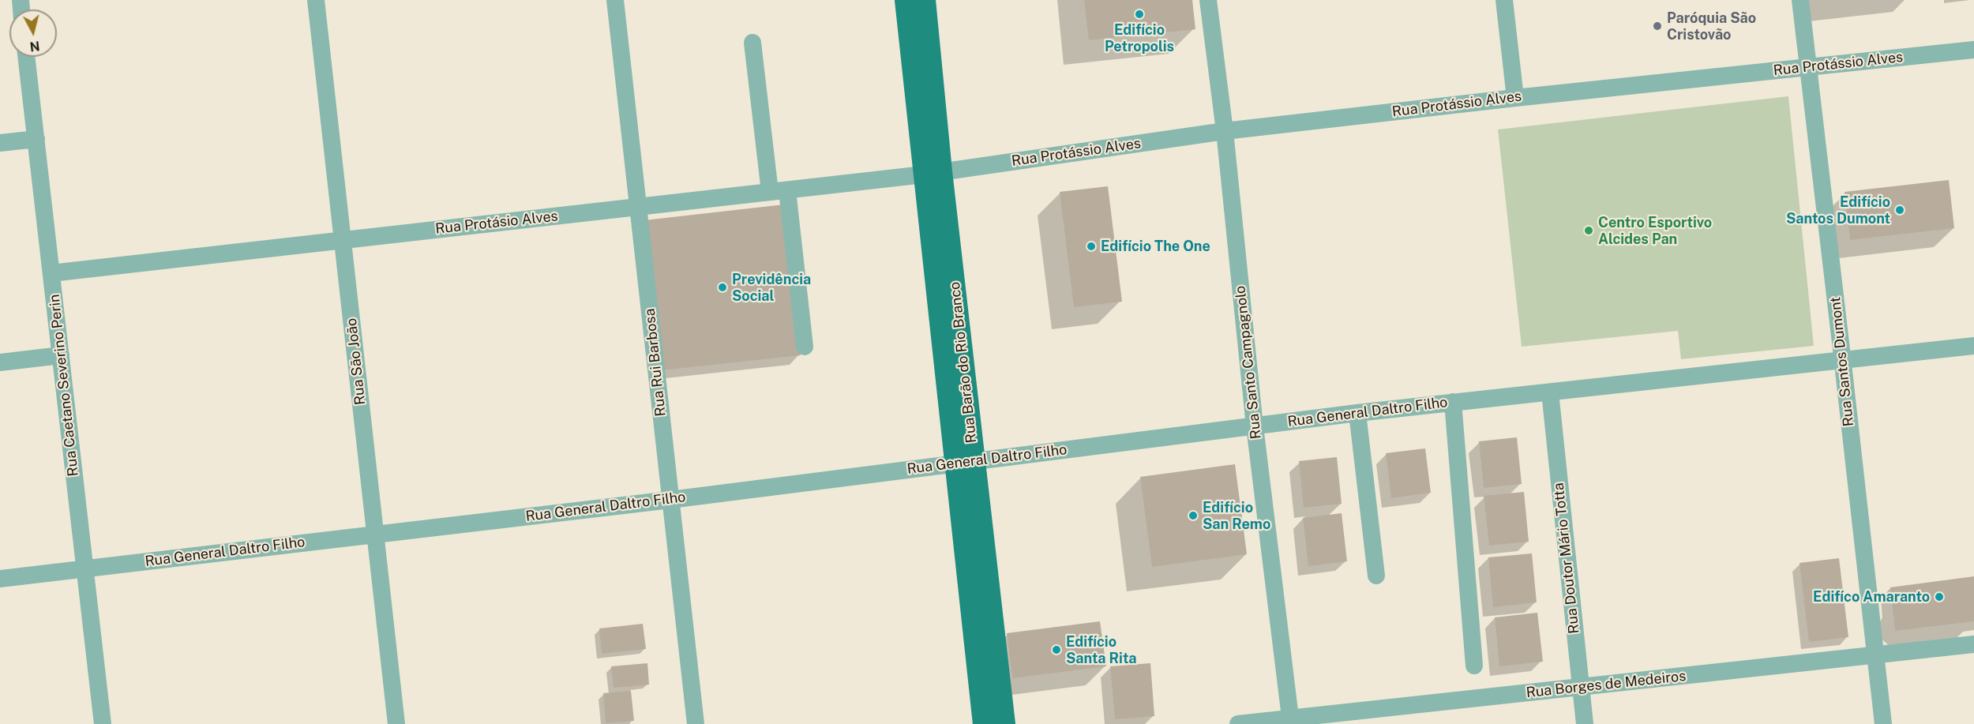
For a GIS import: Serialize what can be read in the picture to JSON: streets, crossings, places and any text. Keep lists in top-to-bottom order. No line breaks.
{"streets":{"main road":["Rua Barão do Rio Branco"],"street":["Rua Protássio Alves","Rua Protásio Alves","Rua São João","Rua Santos Dumont","Rua Rui Barbosa","Rua Santo Campagnolo","Rua Caetano Severino Perin","Rua General Daltro Filho","Rua Doutor Mário Totta","Rua Borges de Medeiros"]},"crossings":[["Rua Protássio Alves","Rua Protásio Alves"],["Rua Protássio Alves","Rua Santos Dumont"],["Rua Protássio Alves","Rua Barão do Rio Branco"],["Rua Protássio Alves","Rua Santo Campagnolo"],["Rua Protásio Alves","Rua São João"],["Rua Protásio Alves","Rua Rui Barbosa"],["Rua Protásio Alves","Rua Barão do Rio Branco"],["Rua Protásio Alves","Rua Caetano Severino Perin"],["Rua São João","Rua General Daltro Filho"],["Rua Santos Dumont","Rua General Daltro Filho"],["Rua Santos Dumont","Rua Borges de Medeiros"],["Rua Rui Barbosa","Rua General Daltro Filho"],["Rua Barão do Rio Branco","Rua General Daltro Filho"],["Rua Santo Campagnolo","Rua General Daltro Filho"],["Rua Santo Campagnolo","Rua Borges de Medeiros"],["Rua Caetano Severino Perin","Rua General Daltro Filho"],["Rua General Daltro Filho","Rua Doutor Mário Totta"],["Rua Doutor Mário Totta","Rua Borges de Medeiros"]],"places":["Edifício Petropolis","Paróquia São Cristovão","Edifício Santos Dumont","Centro Esportivo Alcides Pan","Edifício The One","Previdência Social","Edifício San Remo","Edifíco Amaranto","Edifício Santa Rita"],"north":"bottom"}
